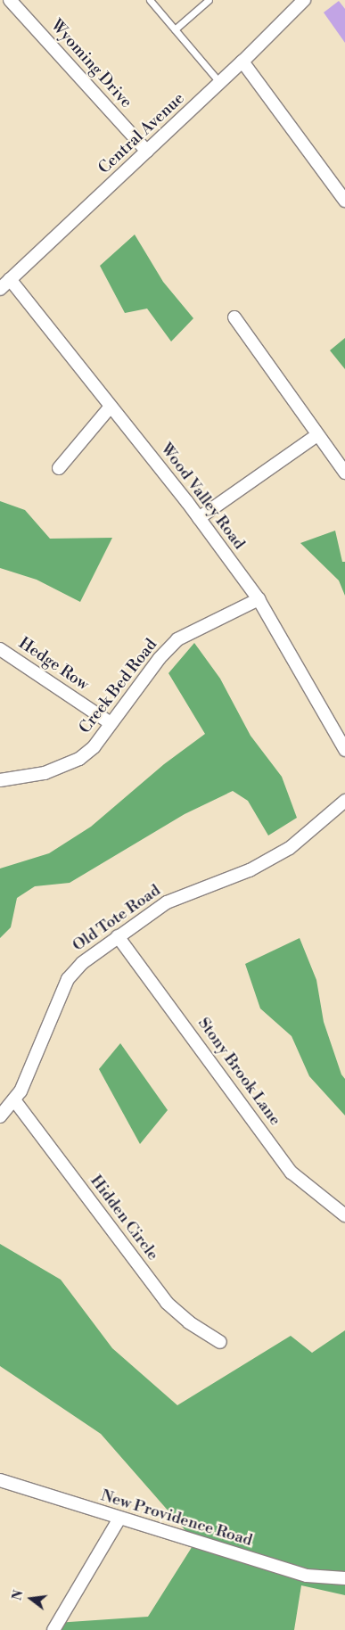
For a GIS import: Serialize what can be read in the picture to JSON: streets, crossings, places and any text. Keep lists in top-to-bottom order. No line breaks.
{"streets":{"street":["Wyoming Drive","Central Avenue","Wood Valley Road","Hedge Row","Creek Bed Road","Old Tote Road","Stony Brook Lane","Hidden Circle","New Providence Road"]},"crossings":[["Wyoming Drive","Central Avenue"],["Central Avenue","Wood Valley Road"],["Wood Valley Road","Creek Bed Road"],["Hedge Row","Creek Bed Road"],["Old Tote Road","Stony Brook Lane"],["Old Tote Road","Hidden Circle"]],"north":"left"}
